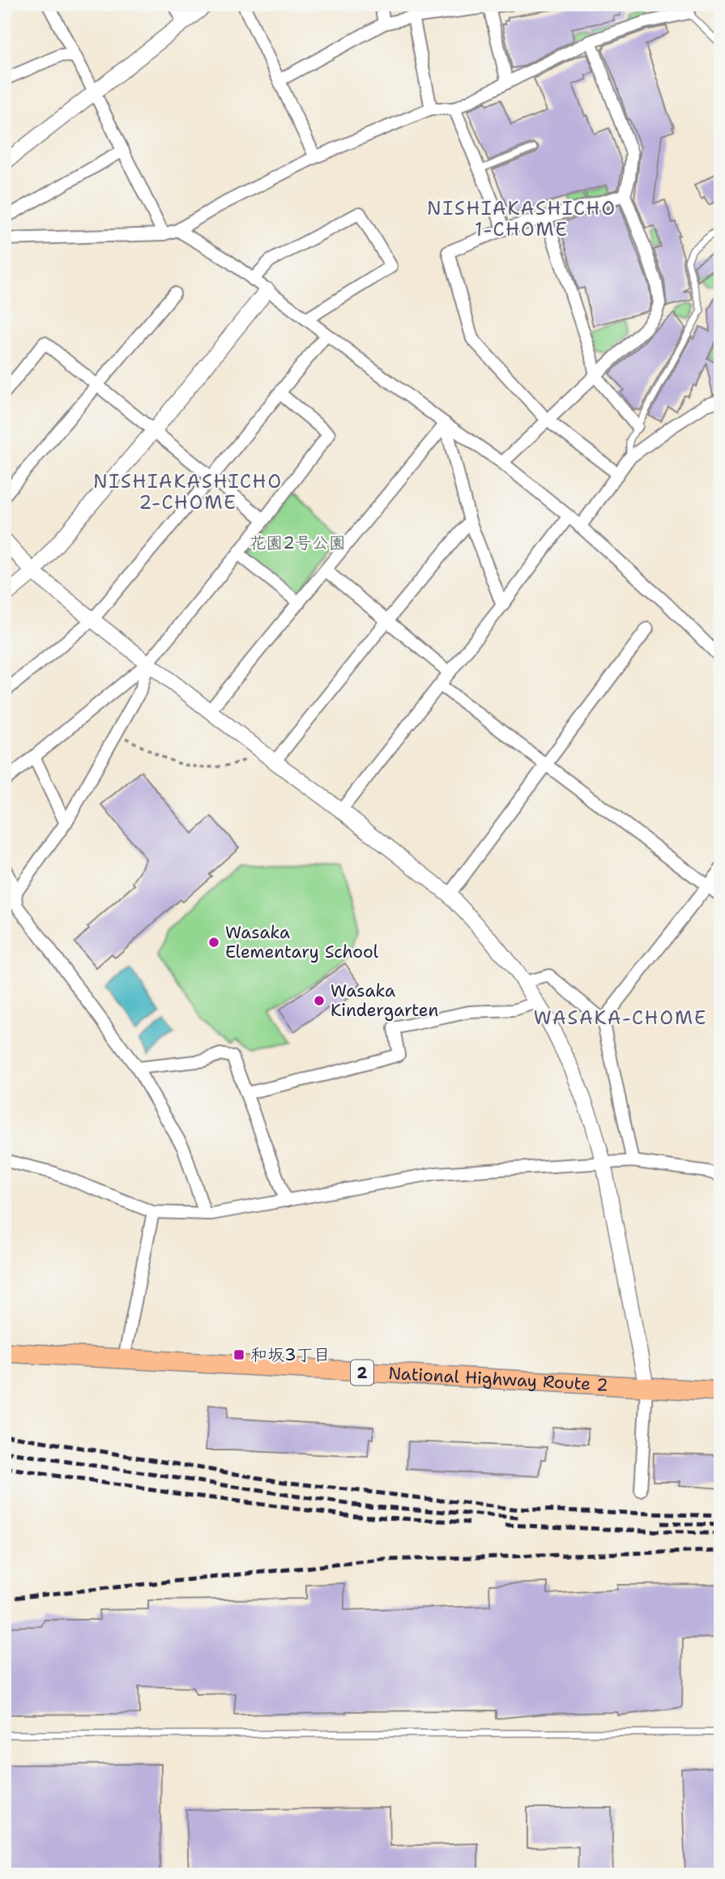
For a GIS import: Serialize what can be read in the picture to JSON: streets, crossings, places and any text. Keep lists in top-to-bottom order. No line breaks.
{"streets":{"highway":["2","National Highway Route 2"]},"districts":["NISHIAKASHICHO 1-CHOME","NISHIAKASHICHO 2-CHOME","WASAKA-CHOME"],"parks":["花園2号公園"],"places":{"other":["Wasaka Elementary School","Wasaka Kindergarten"],"transit":["和坂3丁目"]}}
